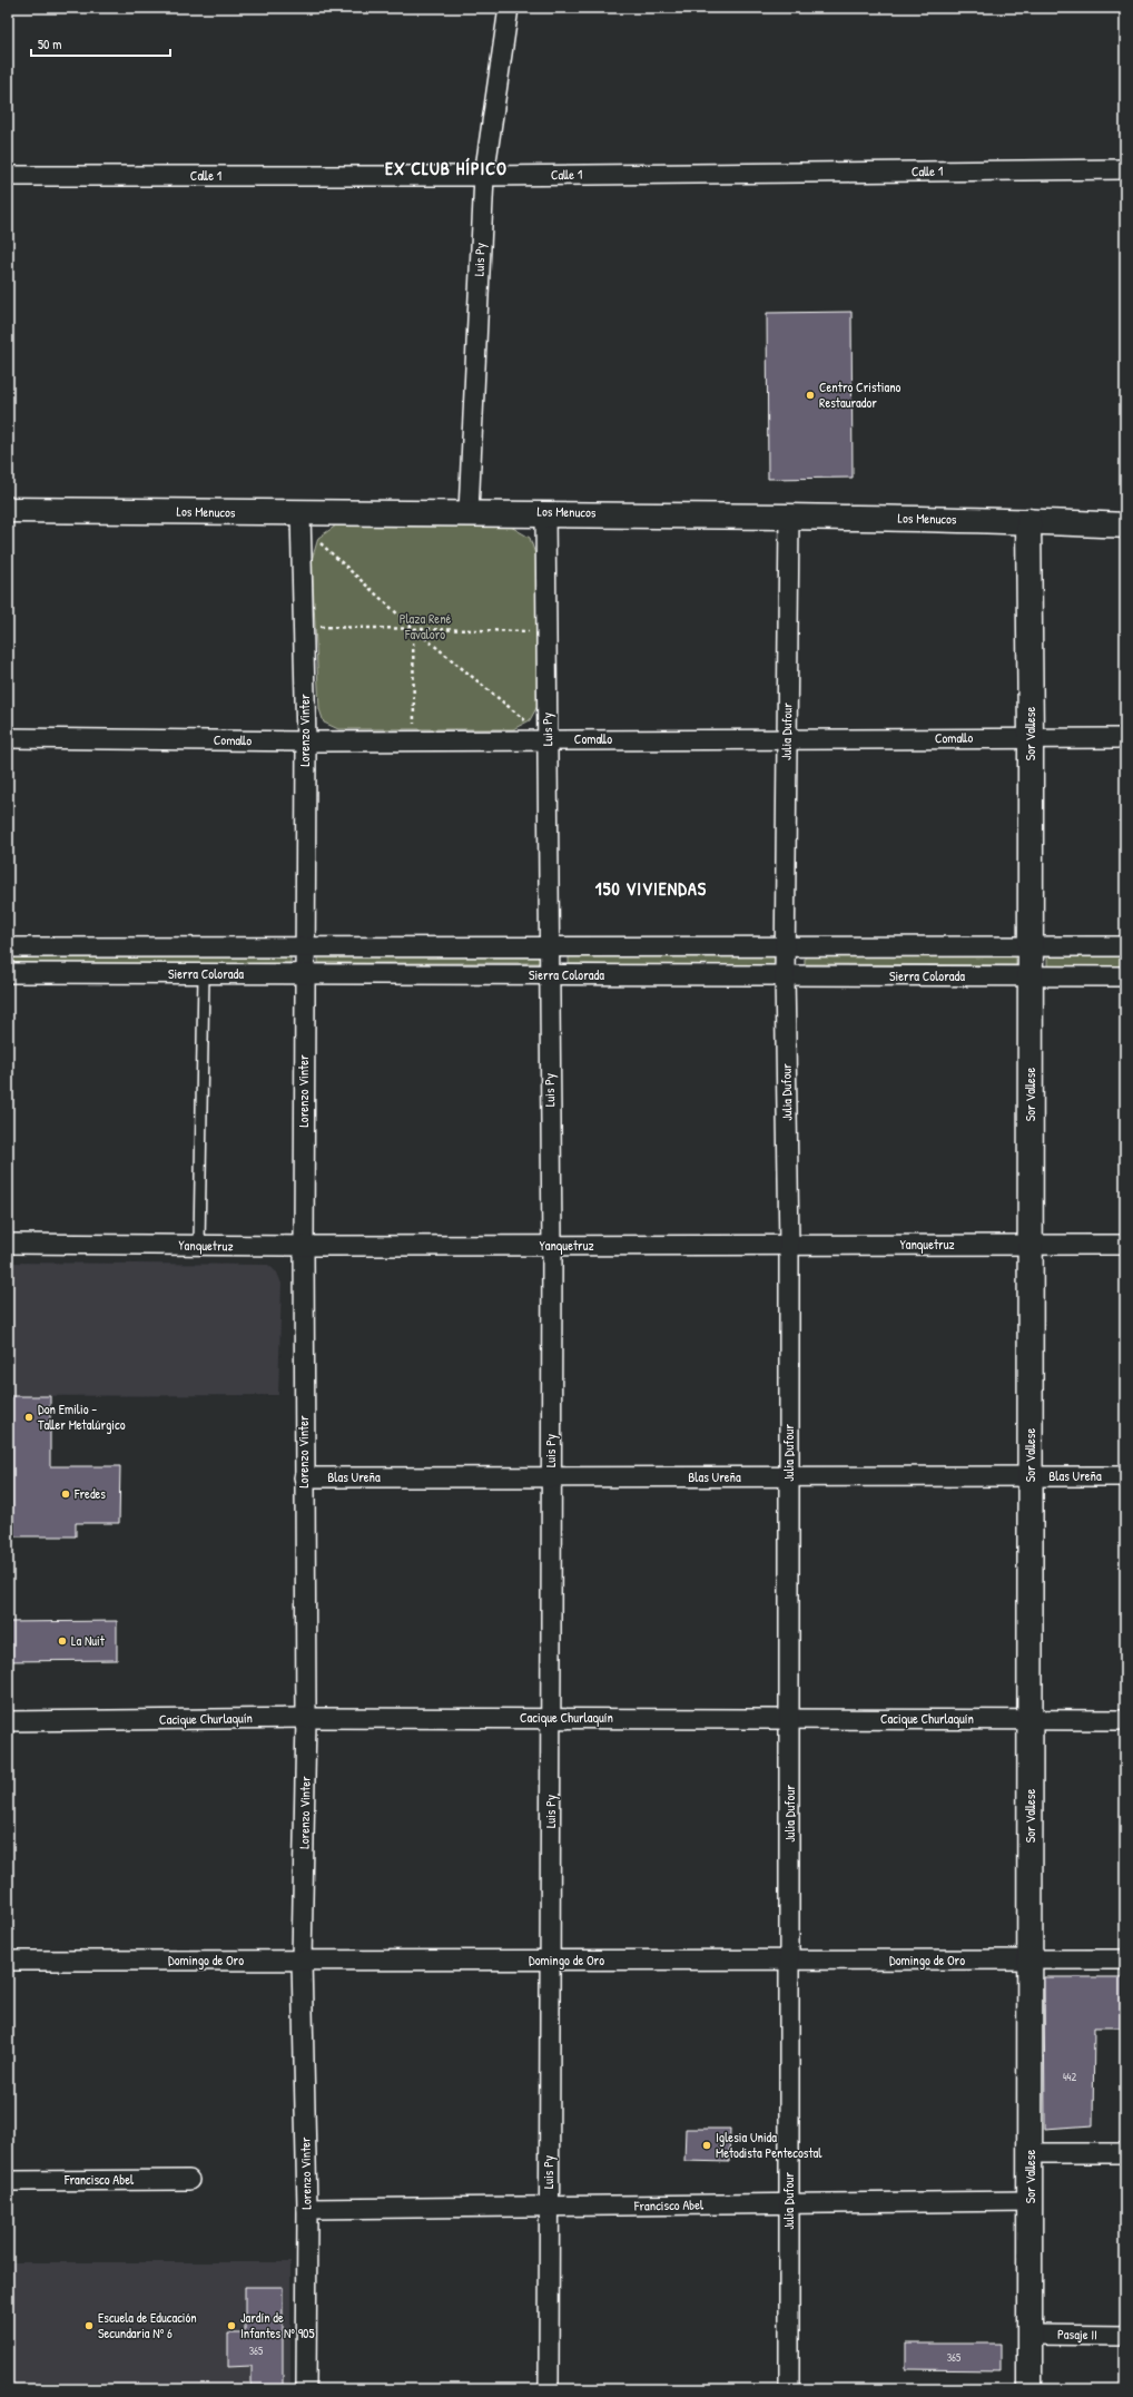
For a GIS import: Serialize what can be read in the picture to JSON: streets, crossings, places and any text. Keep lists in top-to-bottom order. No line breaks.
{"streets":{"street":["Calle 1","Luis Py","Los Menucos","Lorenzo Vinter","Julia Dufour","Sor Vallese","Comallo","Sierra Colorada","Yanquetruz","Blas Ureña","Cacique Churlaquín","Domingo de Oro","Francisco Abel","Pasaje II"]},"crossings":[["Calle 1","Luis Py"],["Luis Py","Los Menucos"],["Luis Py","Comallo"],["Luis Py","Sierra Colorada"],["Luis Py","Yanquetruz"],["Luis Py","Blas Ureña"],["Luis Py","Cacique Churlaquín"],["Luis Py","Domingo de Oro"],["Luis Py","Francisco Abel"],["Los Menucos","Lorenzo Vinter"],["Los Menucos","Julia Dufour"],["Los Menucos","Sor Vallese"],["Lorenzo Vinter","Comallo"],["Lorenzo Vinter","Sierra Colorada"],["Lorenzo Vinter","Yanquetruz"],["Lorenzo Vinter","Blas Ureña"],["Lorenzo Vinter","Cacique Churlaquín"],["Lorenzo Vinter","Domingo de Oro"],["Lorenzo Vinter","Francisco Abel"],["Julia Dufour","Comallo"],["Julia Dufour","Sierra Colorada"],["Julia Dufour","Yanquetruz"],["Julia Dufour","Blas Ureña"],["Julia Dufour","Cacique Churlaquín"],["Julia Dufour","Domingo de Oro"],["Julia Dufour","Francisco Abel"],["Sor Vallese","Comallo"],["Sor Vallese","Sierra Colorada"],["Sor Vallese","Yanquetruz"],["Sor Vallese","Blas Ureña"],["Sor Vallese","Cacique Churlaquín"],["Sor Vallese","Domingo de Oro"],["Sor Vallese","Francisco Abel"],["Sor Vallese","Pasaje II"]],"districts":["EX CLUB HÍPICO","150 VIVIENDAS"],"parks":["Plaza René Favaloro"],"places":["Centro Cristiano Restaurador","Don Emilio - Taller Metalúrgico","Fredes","La Nuit","Iglesia Unida Metodista Pentecostal","Escuela de Educación Secundaria Nº 6","Jardín de Infantes Nº 905"],"house_numbers":["442","365","365"],"scale_bar":"50 m"}
